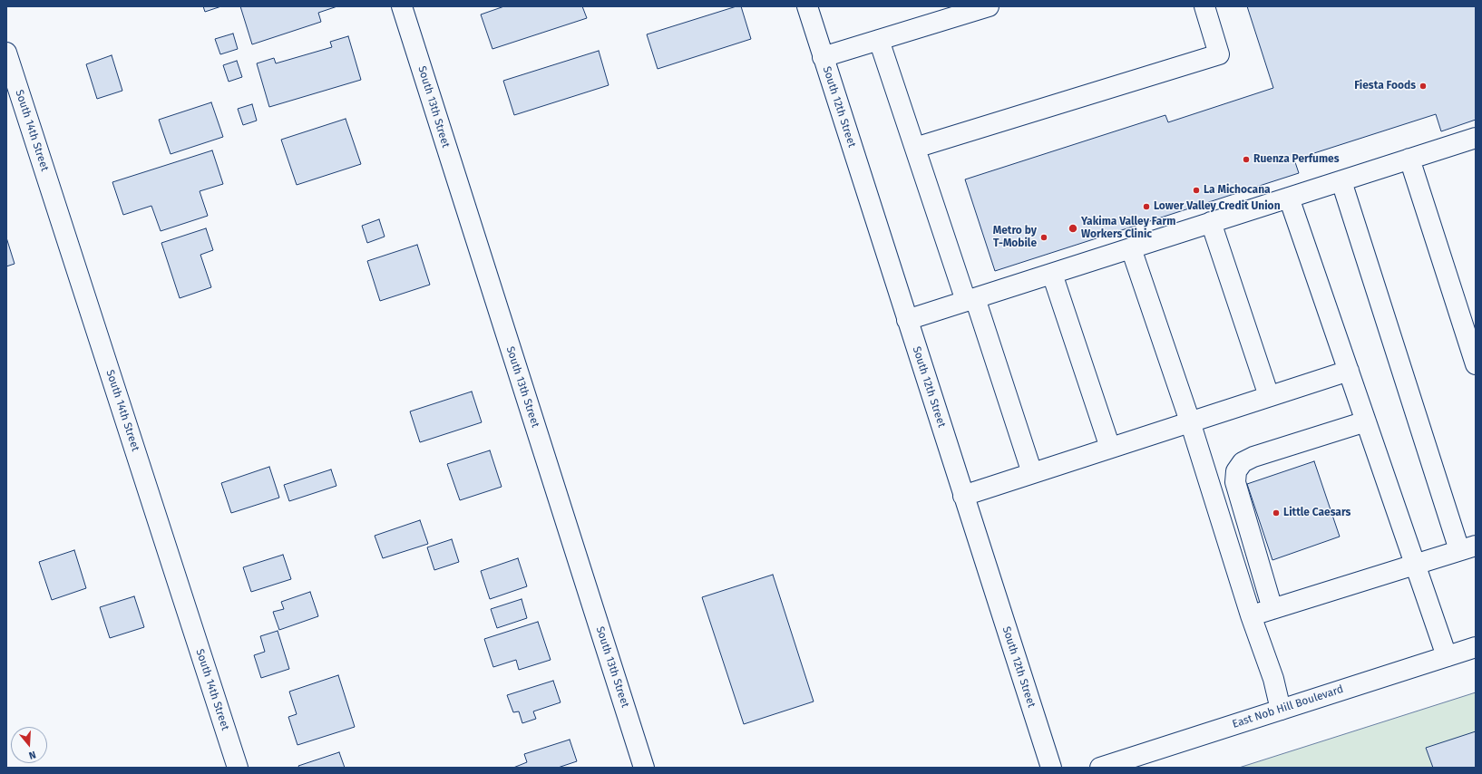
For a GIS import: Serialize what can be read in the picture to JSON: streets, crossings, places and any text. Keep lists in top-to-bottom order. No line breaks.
{"streets":{"street":["South 13th Street","South 12th Street","South 14th Street","East Nob Hill Boulevard"]},"places":["Fiesta Foods","Ruenza Perfumes","La Michocana","Lower Valley Credit Union","Yakima Valley Farm Workers Clinic","Metro by T-Mobile","Little Caesars"],"north":"bottom"}
